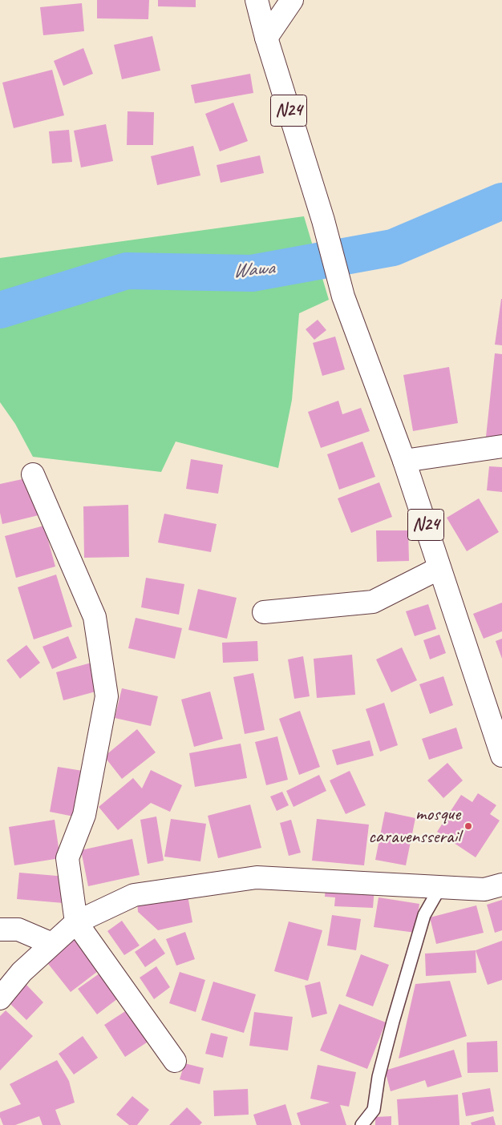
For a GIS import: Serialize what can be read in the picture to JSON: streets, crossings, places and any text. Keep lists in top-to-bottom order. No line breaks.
{"streets":{"street":["N24"]},"water":["Wawa"],"places":["mosque caravensserail"]}
